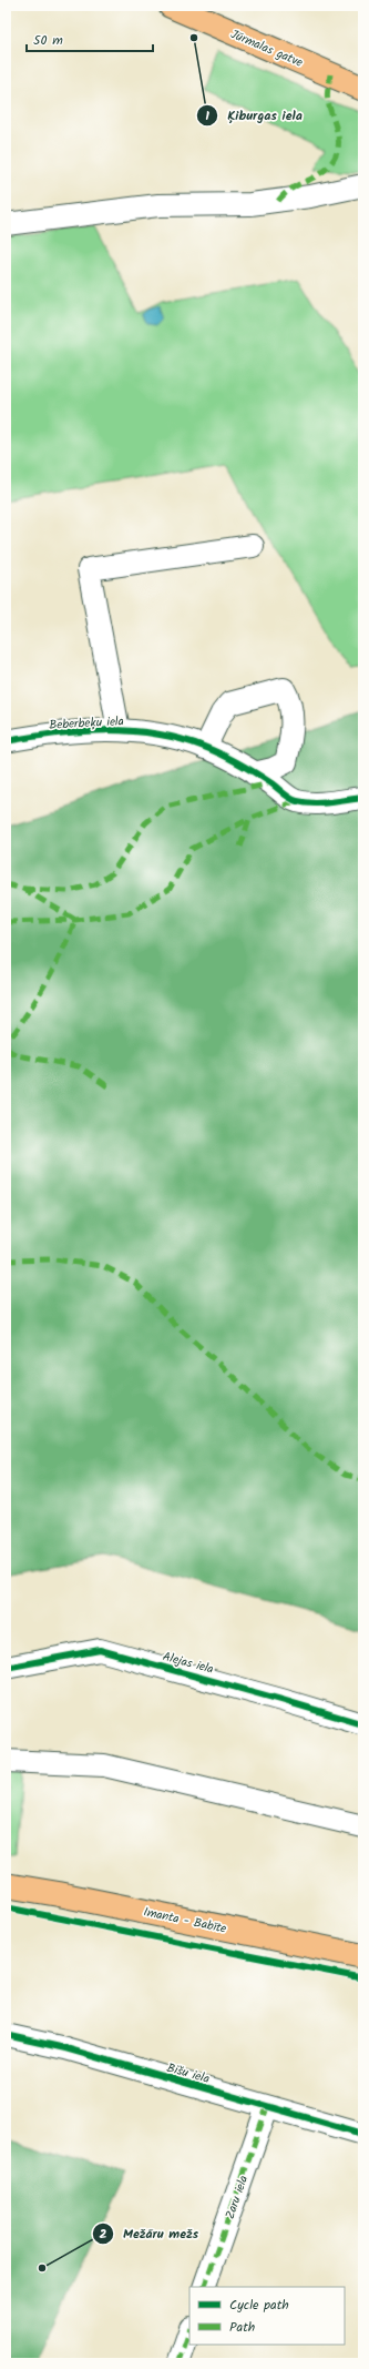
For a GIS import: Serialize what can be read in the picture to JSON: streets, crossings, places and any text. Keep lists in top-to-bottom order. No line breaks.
{"streets":{"main road":["Jūrmalas gatve","Imanta - Babīte"],"street":["Beberbeķu iela","Alejas iela","Bišu iela","Zaru iela"]},"crossings":[["Bišu iela","Zaru iela"]],"places":["Ķiburgas iela","Mežāru mežs"],"legend":["Cycle path","Path"],"scale_bar":"50 m"}
